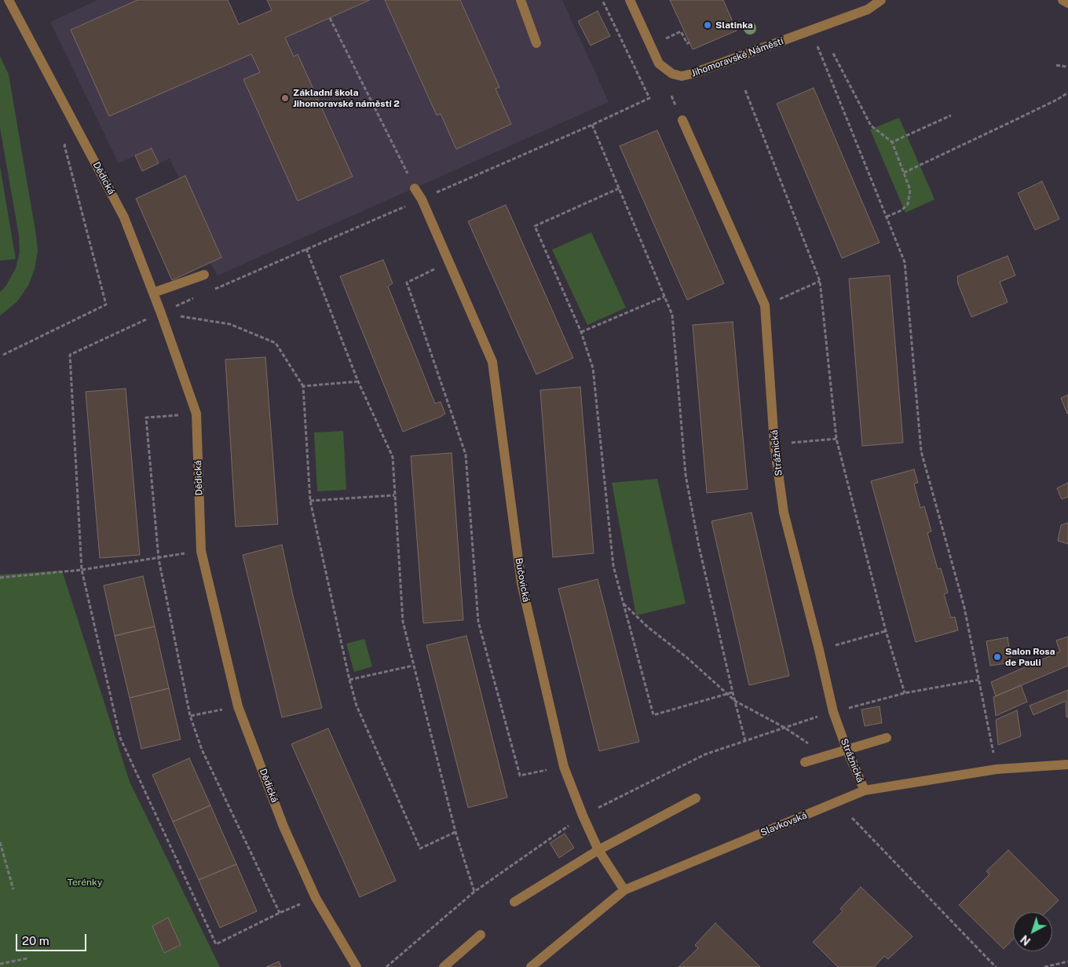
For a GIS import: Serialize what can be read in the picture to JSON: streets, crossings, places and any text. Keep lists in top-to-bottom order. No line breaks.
{"streets":{"street":["Jihomoravské Náměstí","Dědická","Strážnická","Bučovická","Slavkovská"]},"crossings":[["Strážnická","Slavkovská"],["Bučovická","Slavkovská"]],"parks":["Terénky"],"places":["Slatinka","Základní škola Jihomoravské náměstí 2","Salon Rosa de Pauli"],"scale_bar":"20 m","north":"bottom left"}
